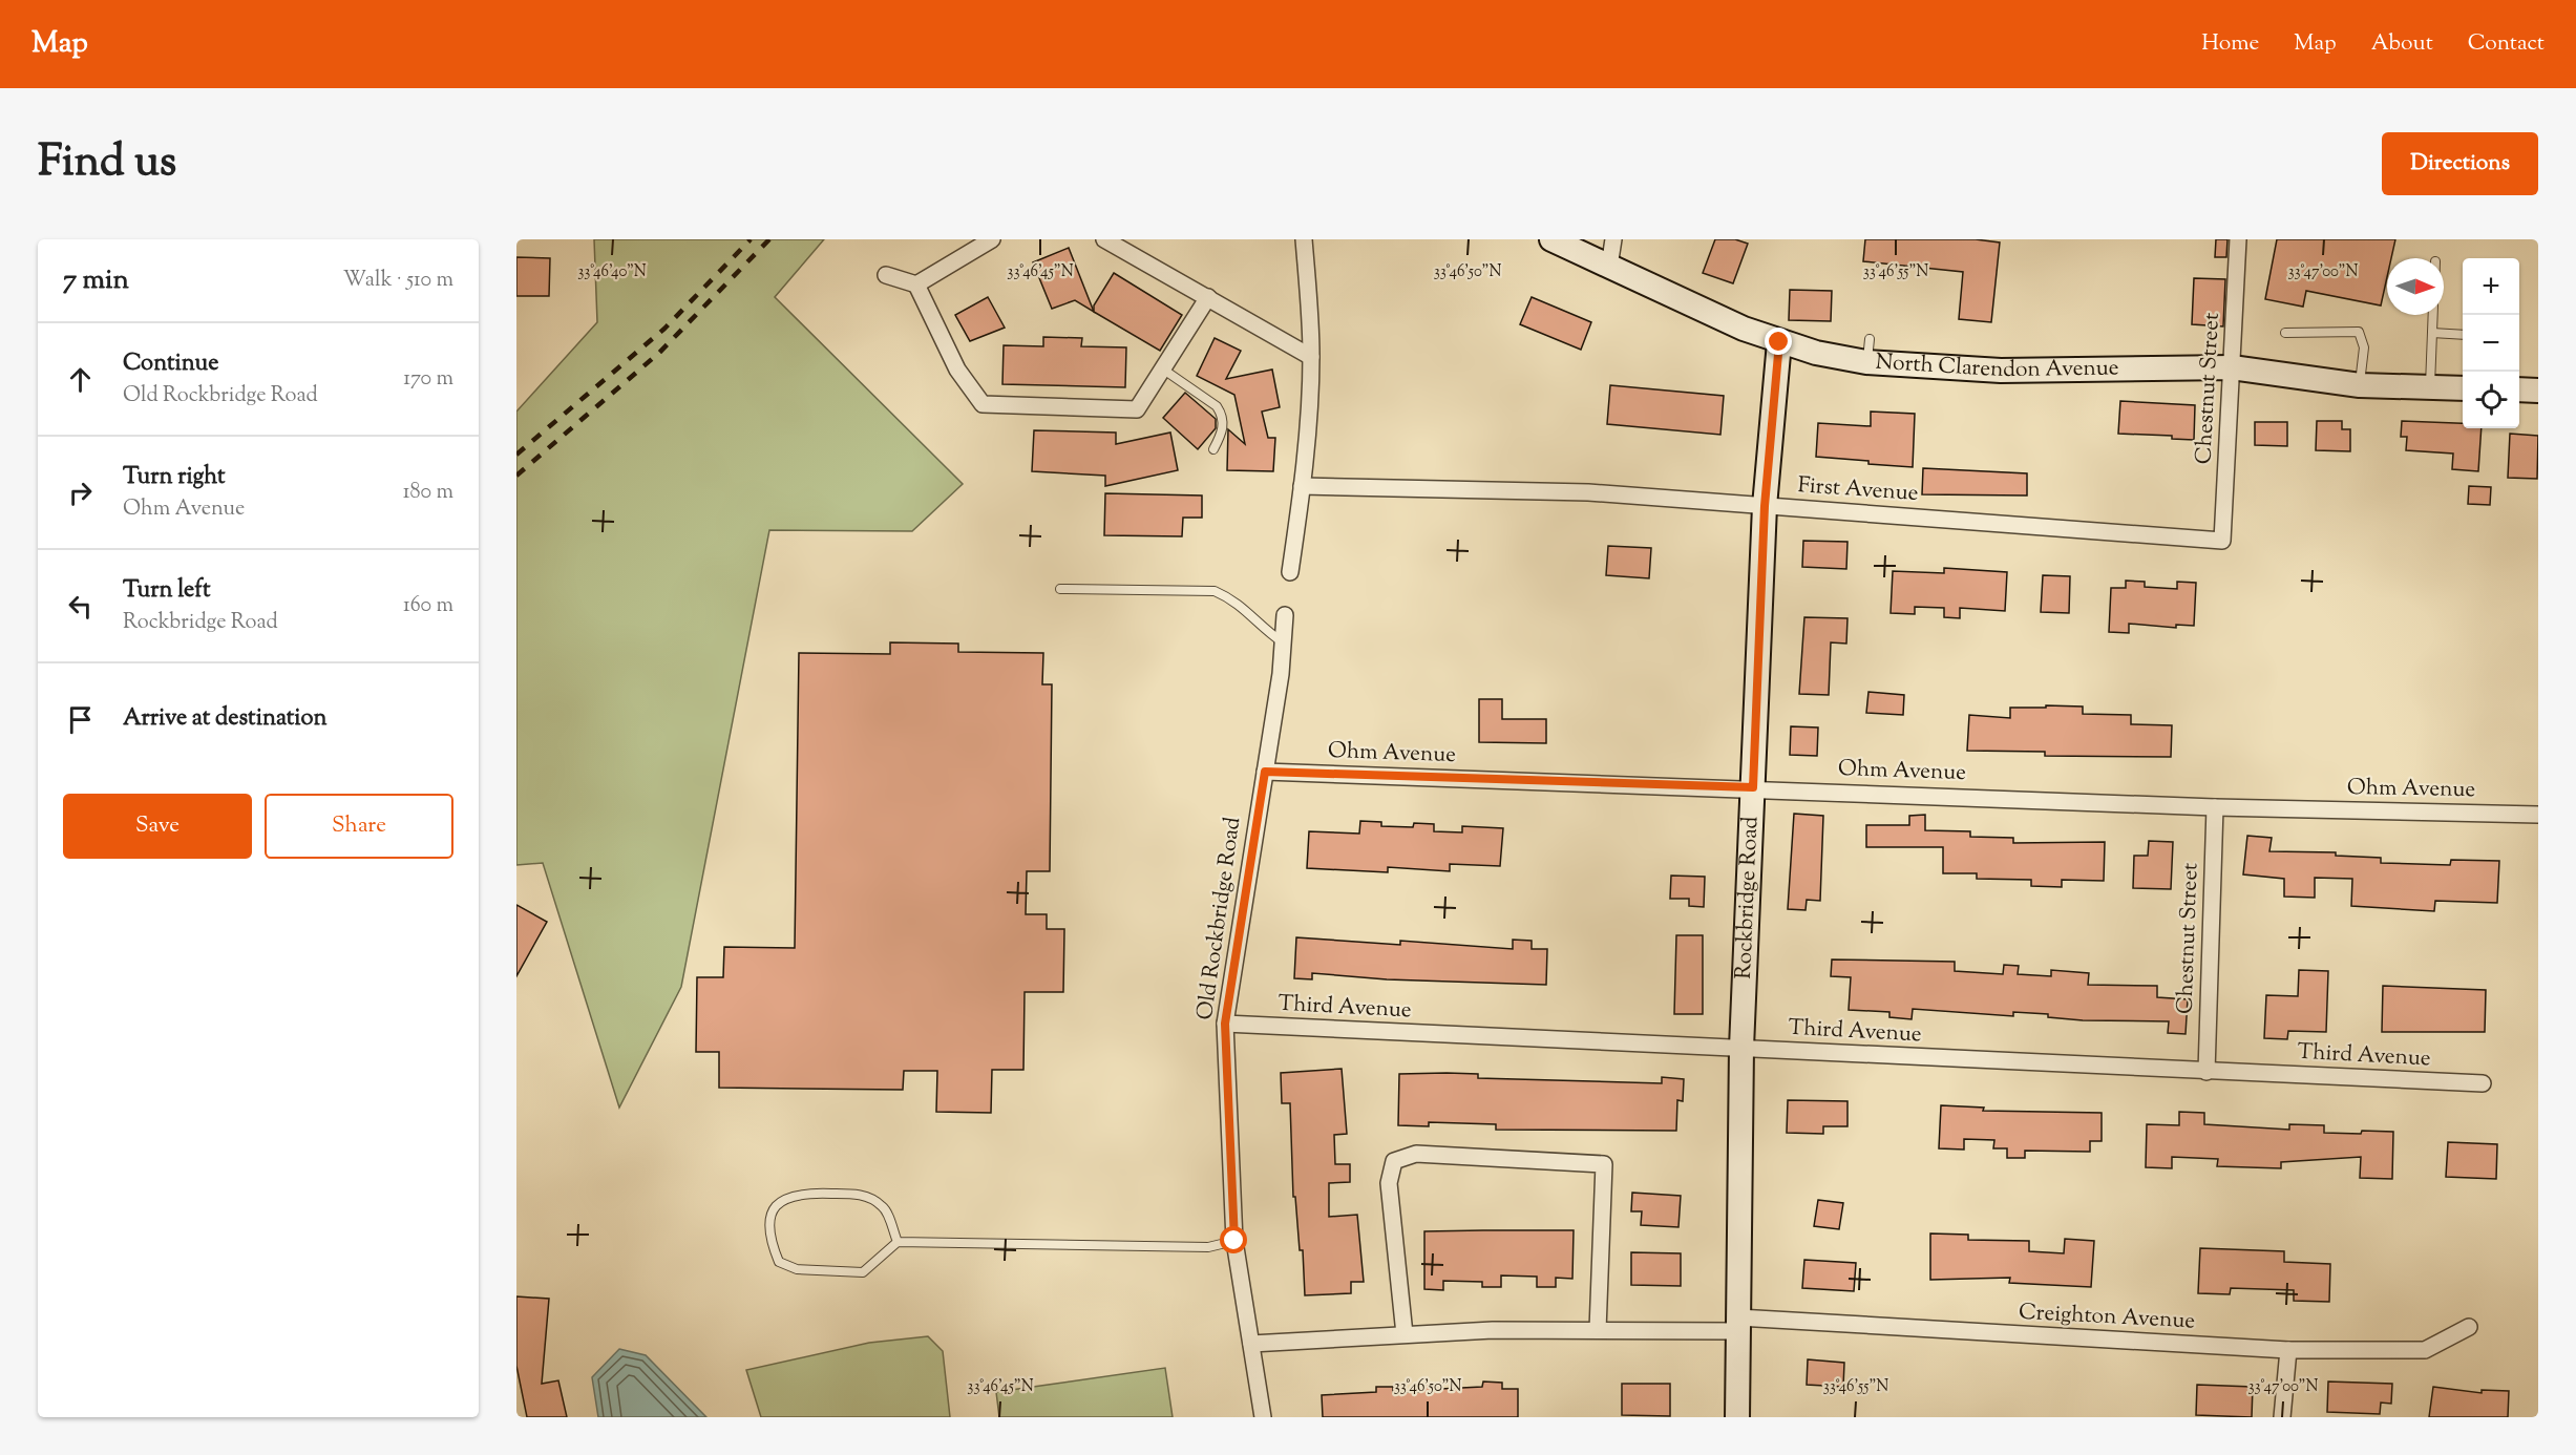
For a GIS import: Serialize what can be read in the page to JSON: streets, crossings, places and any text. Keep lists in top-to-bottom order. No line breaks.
{"streets":{"street":["North Clarendon Avenue","Chestnut Street","First Avenue","Ohm Avenue","Rockbridge Road","Old Rockbridge Road","Third Avenue","Creighton Avenue"]},"crossings":[["North Clarendon Avenue","Chestnut Street"],["North Clarendon Avenue","Rockbridge Road"],["Chestnut Street","First Avenue"],["Chestnut Street","Ohm Avenue"],["Chestnut Street","Third Avenue"],["First Avenue","Rockbridge Road"],["Ohm Avenue","Rockbridge Road"],["Ohm Avenue","Old Rockbridge Road"],["Rockbridge Road","Third Avenue"],["Rockbridge Road","Creighton Avenue"],["Old Rockbridge Road","Third Avenue"],["Old Rockbridge Road","Creighton Avenue"]],"north":"right","page":{"header":"Map","nav":["Home","Map","About","Contact"],"title":"Find us","buttons":["Directions",["Save","Share"]],"heading":["7 min","Walk · 510 m"],"map_buttons":["+","−"],"list":[["Continue","Old Rockbridge Road","170 m"],["Turn right","Ohm Avenue","180 m"],["Turn left","Rockbridge Road","160 m"],"Arrive at destination"]},"coordinates":["33°46'40\"N","33°46'45\"N","33°46'50\"N","33°46'55\"N","33°47'00\"N"]}
